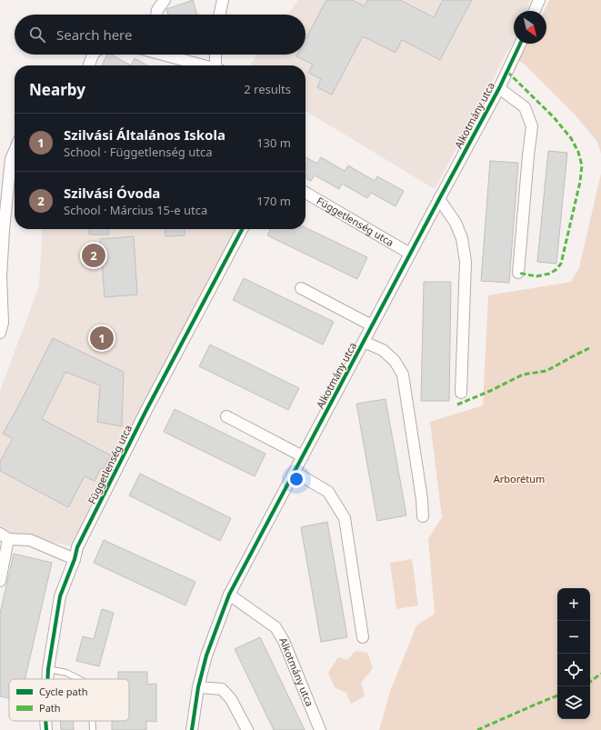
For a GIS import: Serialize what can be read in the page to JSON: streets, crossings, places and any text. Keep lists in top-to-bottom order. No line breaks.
{"streets":{"street":["Alkotmány utca","Függetlenség utca"]},"crossings":[["Alkotmány utca","Függetlenség utca"]],"parks":["Arborétum"],"legend":["Cycle path","Path"],"north":"bottom right","page":{"search":"Search here","heading":["Nearby","2 results"],"list":[{"mark":"1","name":"Szilvási Általános Iskola","note":"School · Függetlenség utca","value":"130 m"},{"mark":"2","name":"Szilvási Óvoda","note":"School · Március 15-e utca","value":"170 m"}],"pins":["2","1"],"map_buttons":["+","−"]}}
